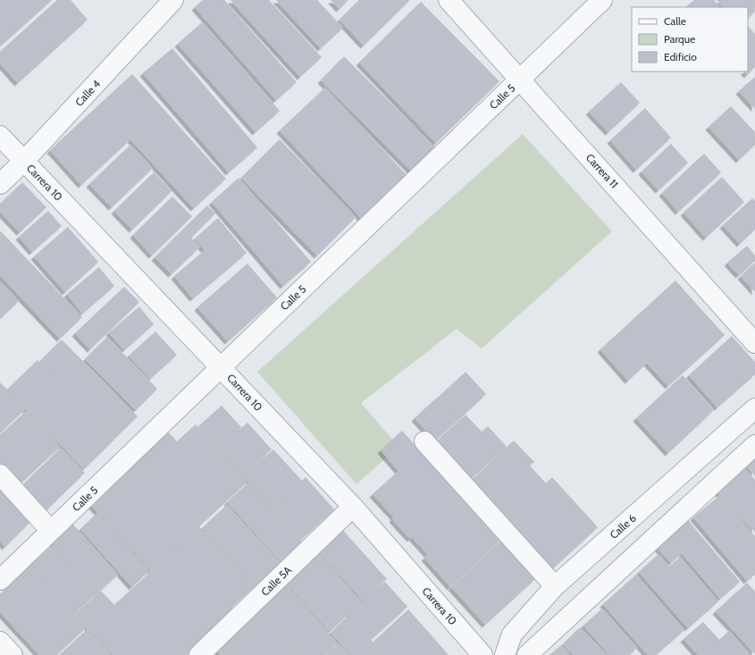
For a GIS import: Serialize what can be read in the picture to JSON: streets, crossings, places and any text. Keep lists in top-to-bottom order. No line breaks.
{"streets":{"street":["Calle 4","Calle 5","Carrera 11","Carrera 10","Calle 6","Calle 5A"]},"crossings":[["Calle 4","Carrera 10"],["Calle 5","Carrera 11"],["Calle 5","Carrera 10"],["Carrera 10","Calle 5A"]],"legend":["Calle","Parque","Edificio"]}
